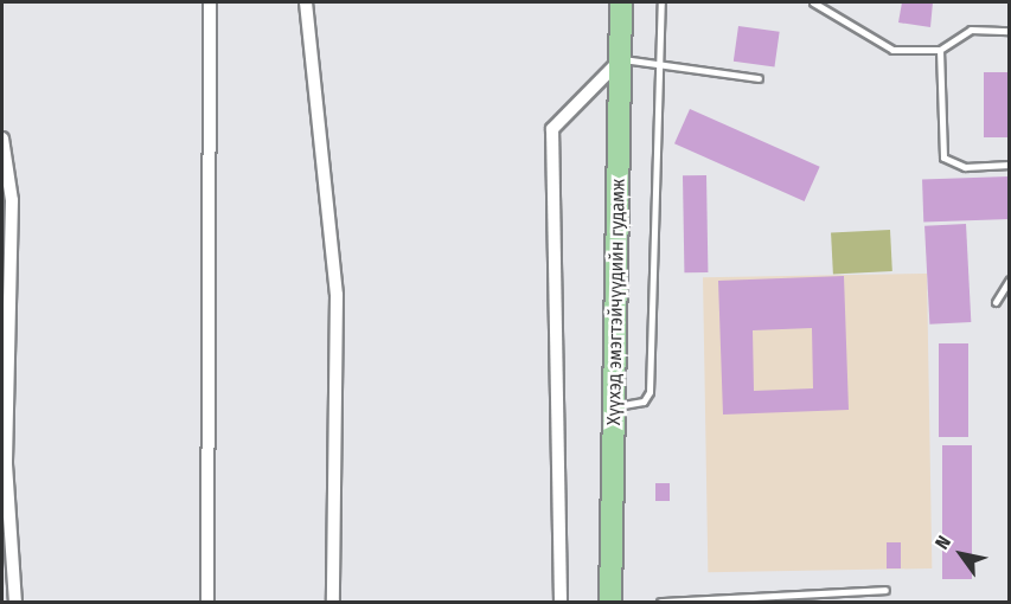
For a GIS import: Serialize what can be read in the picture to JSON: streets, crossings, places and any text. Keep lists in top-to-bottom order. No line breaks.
{"streets":{"main road":["Хүүхэд эмэгтэйчүүдийн гудамж"]},"north":"top left"}
